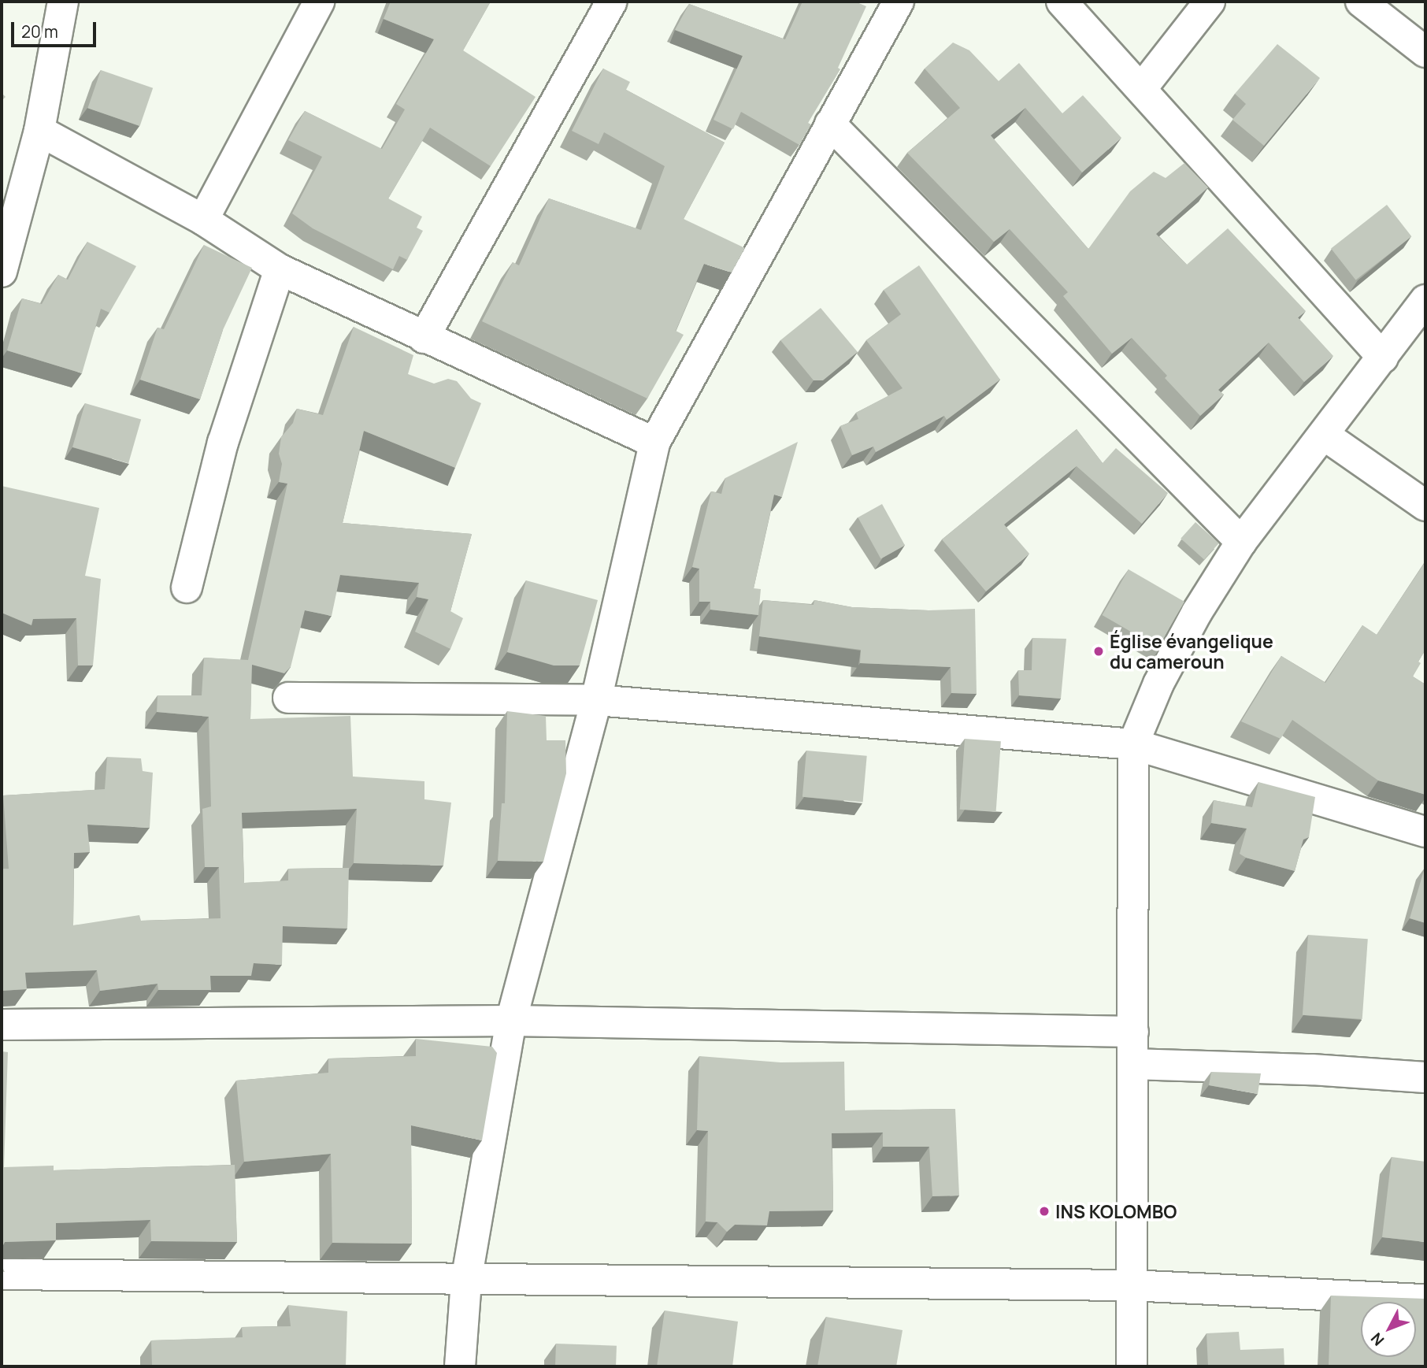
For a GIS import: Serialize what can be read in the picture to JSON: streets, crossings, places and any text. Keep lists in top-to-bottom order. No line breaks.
{"places":["Église évangelique du cameroun","INS KOLOMBO"],"scale_bar":"20 m","north":"bottom left"}
